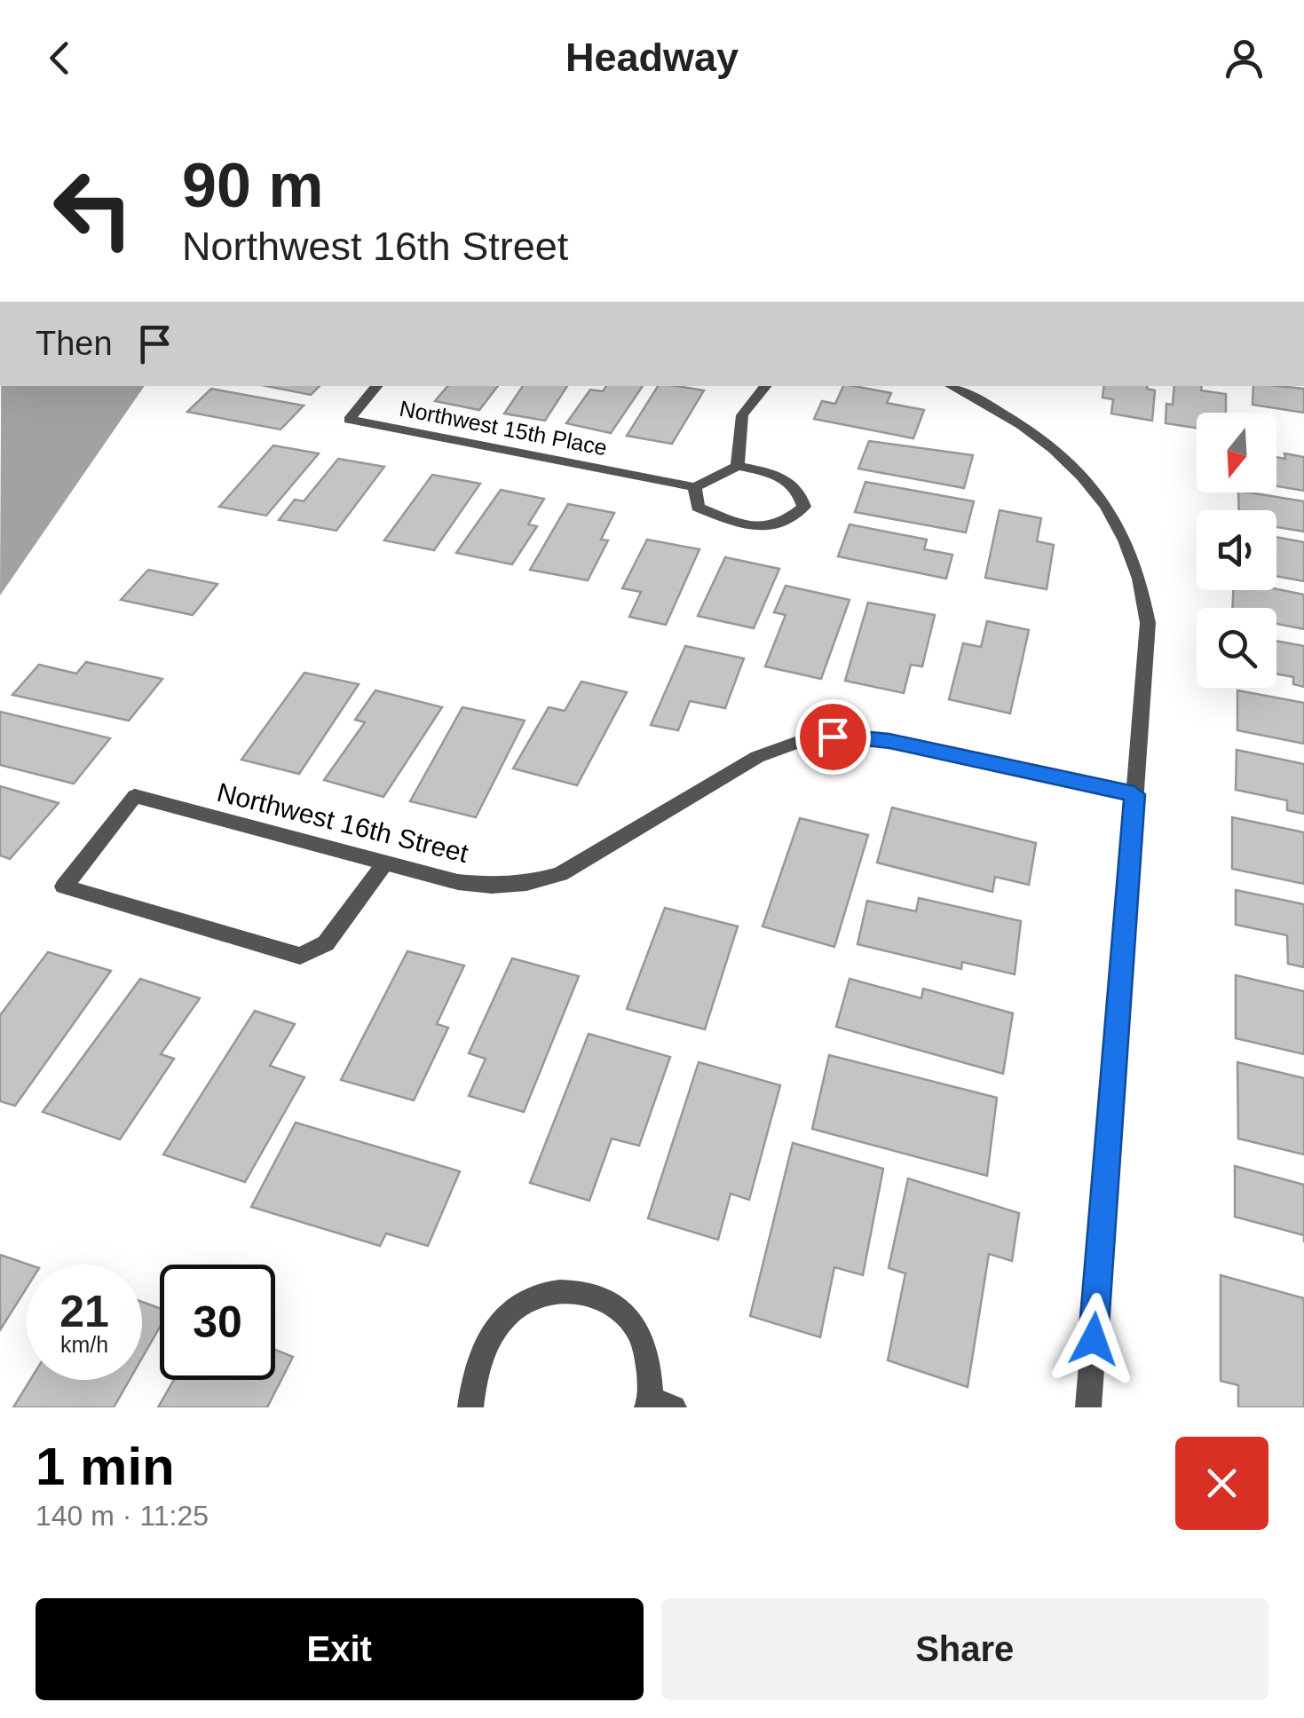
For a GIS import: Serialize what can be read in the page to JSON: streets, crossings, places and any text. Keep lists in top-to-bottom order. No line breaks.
{"streets":{"street":["Northwest 15th Place","Northwest 16th Street"]},"north":"bottom","page":{"header":"Headway","turn":["90 m","Northwest 16th Street"],"then":"Then","speed":"21 km/h","limit":"30","heading":["1 min","140 m · 11:25"],"buttons":["Exit","Share"]}}
